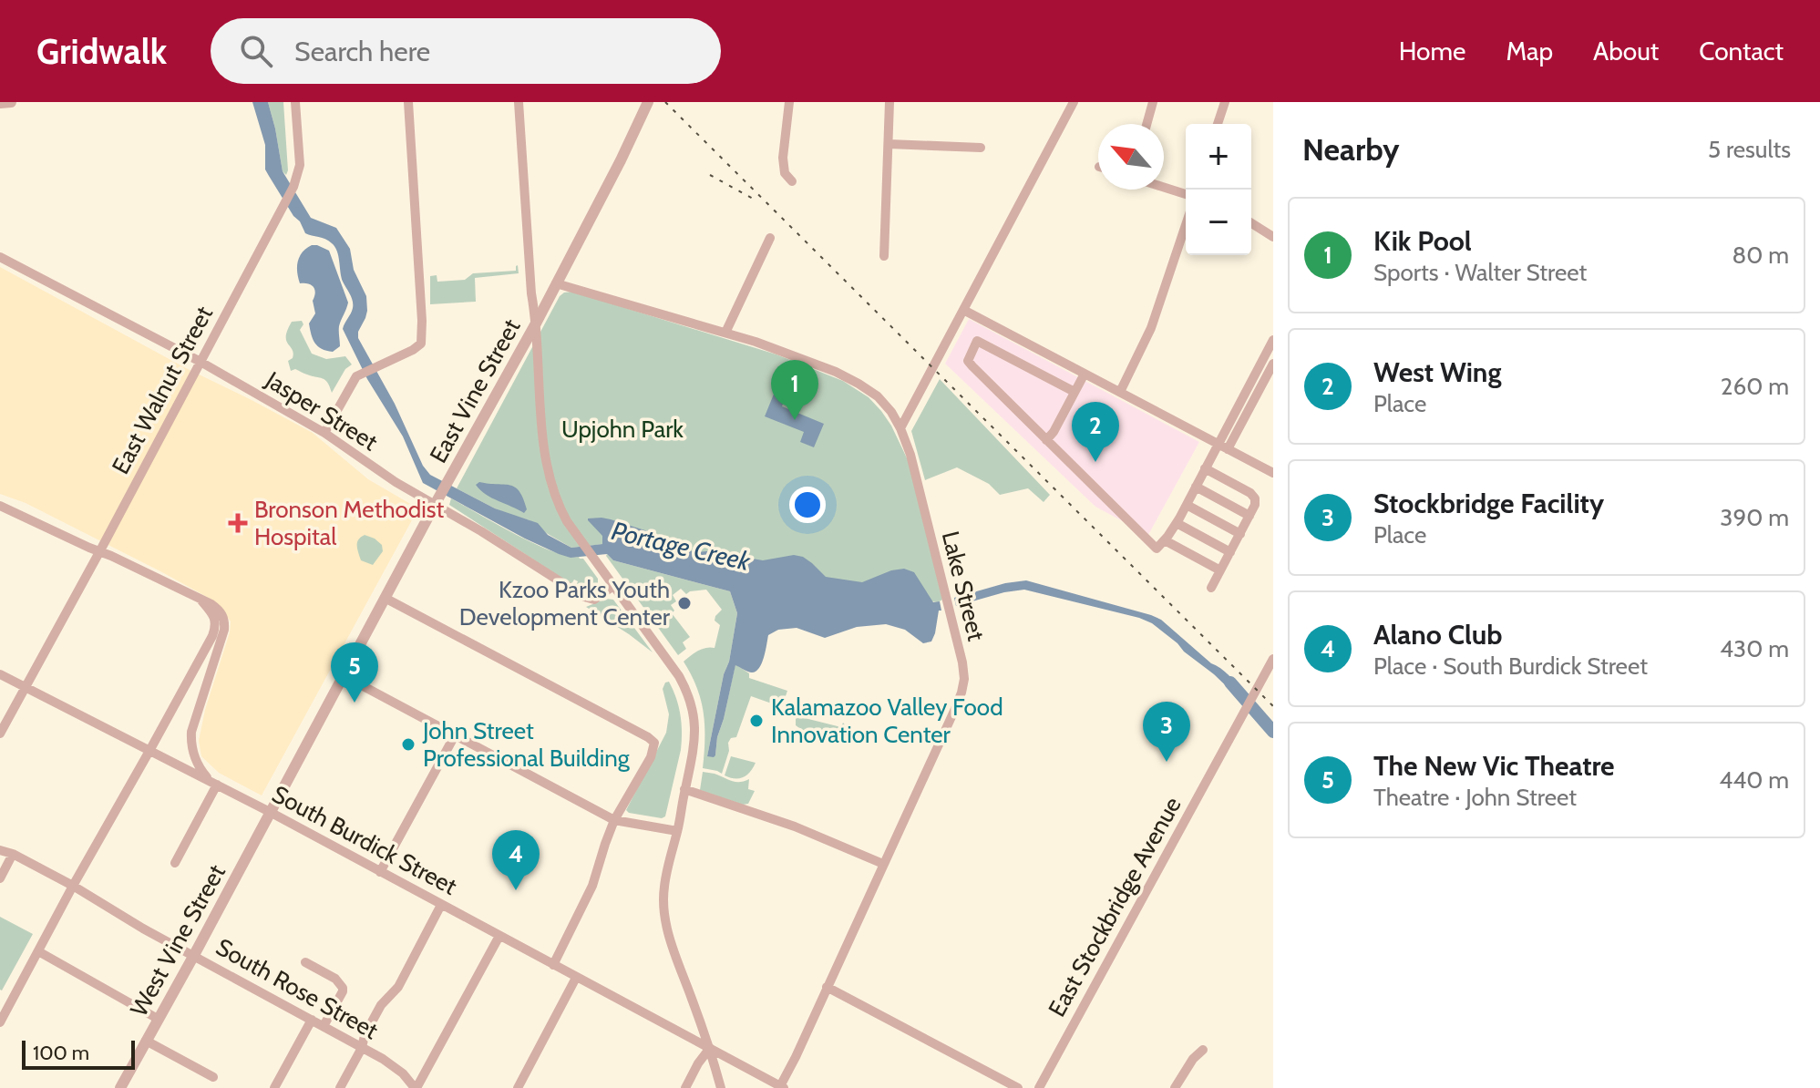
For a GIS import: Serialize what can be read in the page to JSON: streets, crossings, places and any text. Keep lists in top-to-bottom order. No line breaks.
{"streets":{"street":["East Walnut Street","East Vine Street","Jasper Street","Lake Street","South Burdick Street","East Stockbridge Avenue","West Vine Street","South Rose Street"]},"crossings":[["East Walnut Street","Jasper Street"],["East Walnut Street","South Burdick Street"],["East Vine Street","Jasper Street"],["East Vine Street","Lake Street"],["East Vine Street","South Burdick Street"],["East Vine Street","West Vine Street"],["Lake Street","South Burdick Street"],["South Burdick Street","West Vine Street"],["West Vine Street","South Rose Street"]],"water":["Portage Creek"],"parks":["Upjohn Park"],"places":{"health":["Bronson Methodist Hospital"],"other":["Kzoo Parks Youth Development Center","Kalamazoo Valley Food Innovation Center","John Street Professional Building"]},"scale_bar":"100 m","north":"top left","page":{"header":"Gridwalk","search":"Search here","nav":["Home","Map","About","Contact"],"heading":["Nearby","5 results"],"map_buttons":["+","−"],"list":[{"mark":"1","name":"Kik Pool","note":"Sports · Walter Street","value":"80 m"},{"mark":"2","name":"West Wing","note":"Place","value":"260 m"},{"mark":"3","name":"Stockbridge Facility","note":"Place","value":"390 m"},{"mark":"4","name":"Alano Club","note":"Place · South Burdick Street","value":"430 m"},{"mark":"5","name":"The New Vic Theatre","note":"Theatre · John Street","value":"440 m"}],"pins":["1","2","5","3","4"],"scale":"100 m"}}
